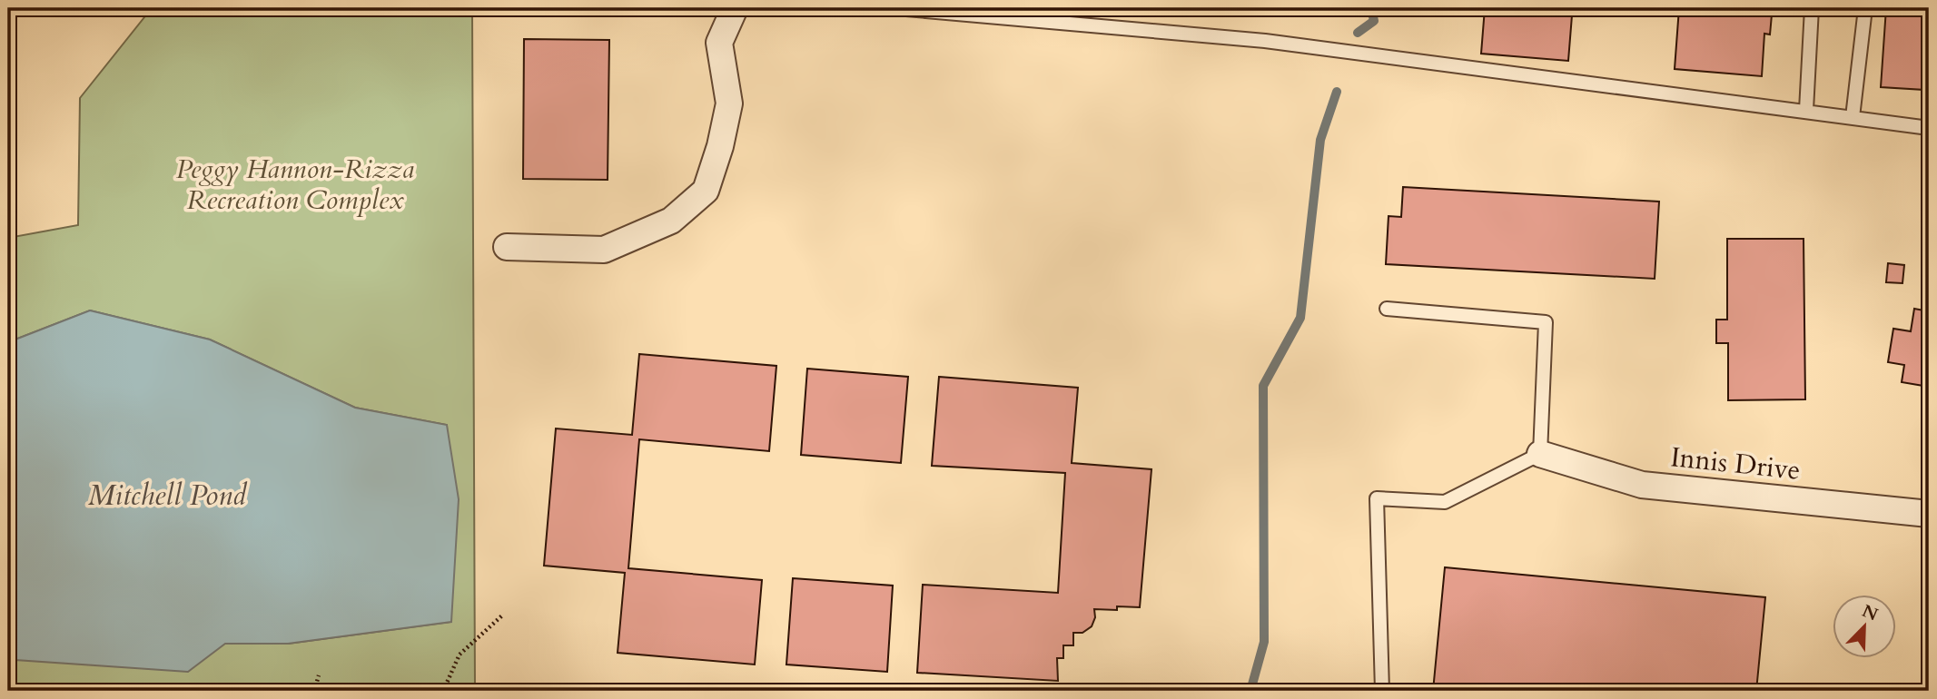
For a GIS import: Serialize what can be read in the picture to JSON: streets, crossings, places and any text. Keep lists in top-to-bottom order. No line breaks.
{"streets":{"street":["Innis Drive"]},"water":["Mitchell Pond"],"parks":["Peggy Hannon-Rizza Recreation Complex"],"north":"top right"}
